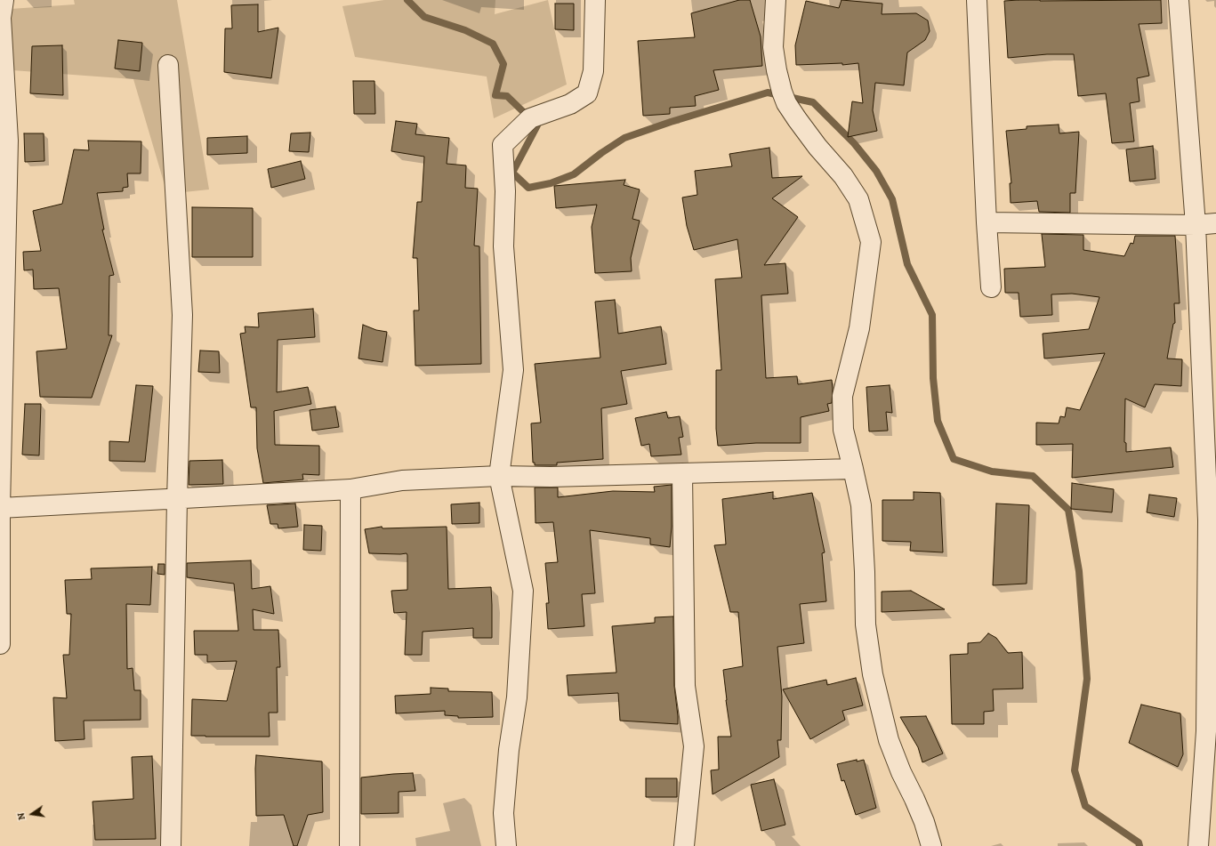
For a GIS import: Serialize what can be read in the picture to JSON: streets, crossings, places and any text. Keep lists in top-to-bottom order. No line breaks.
{"north":"left"}
